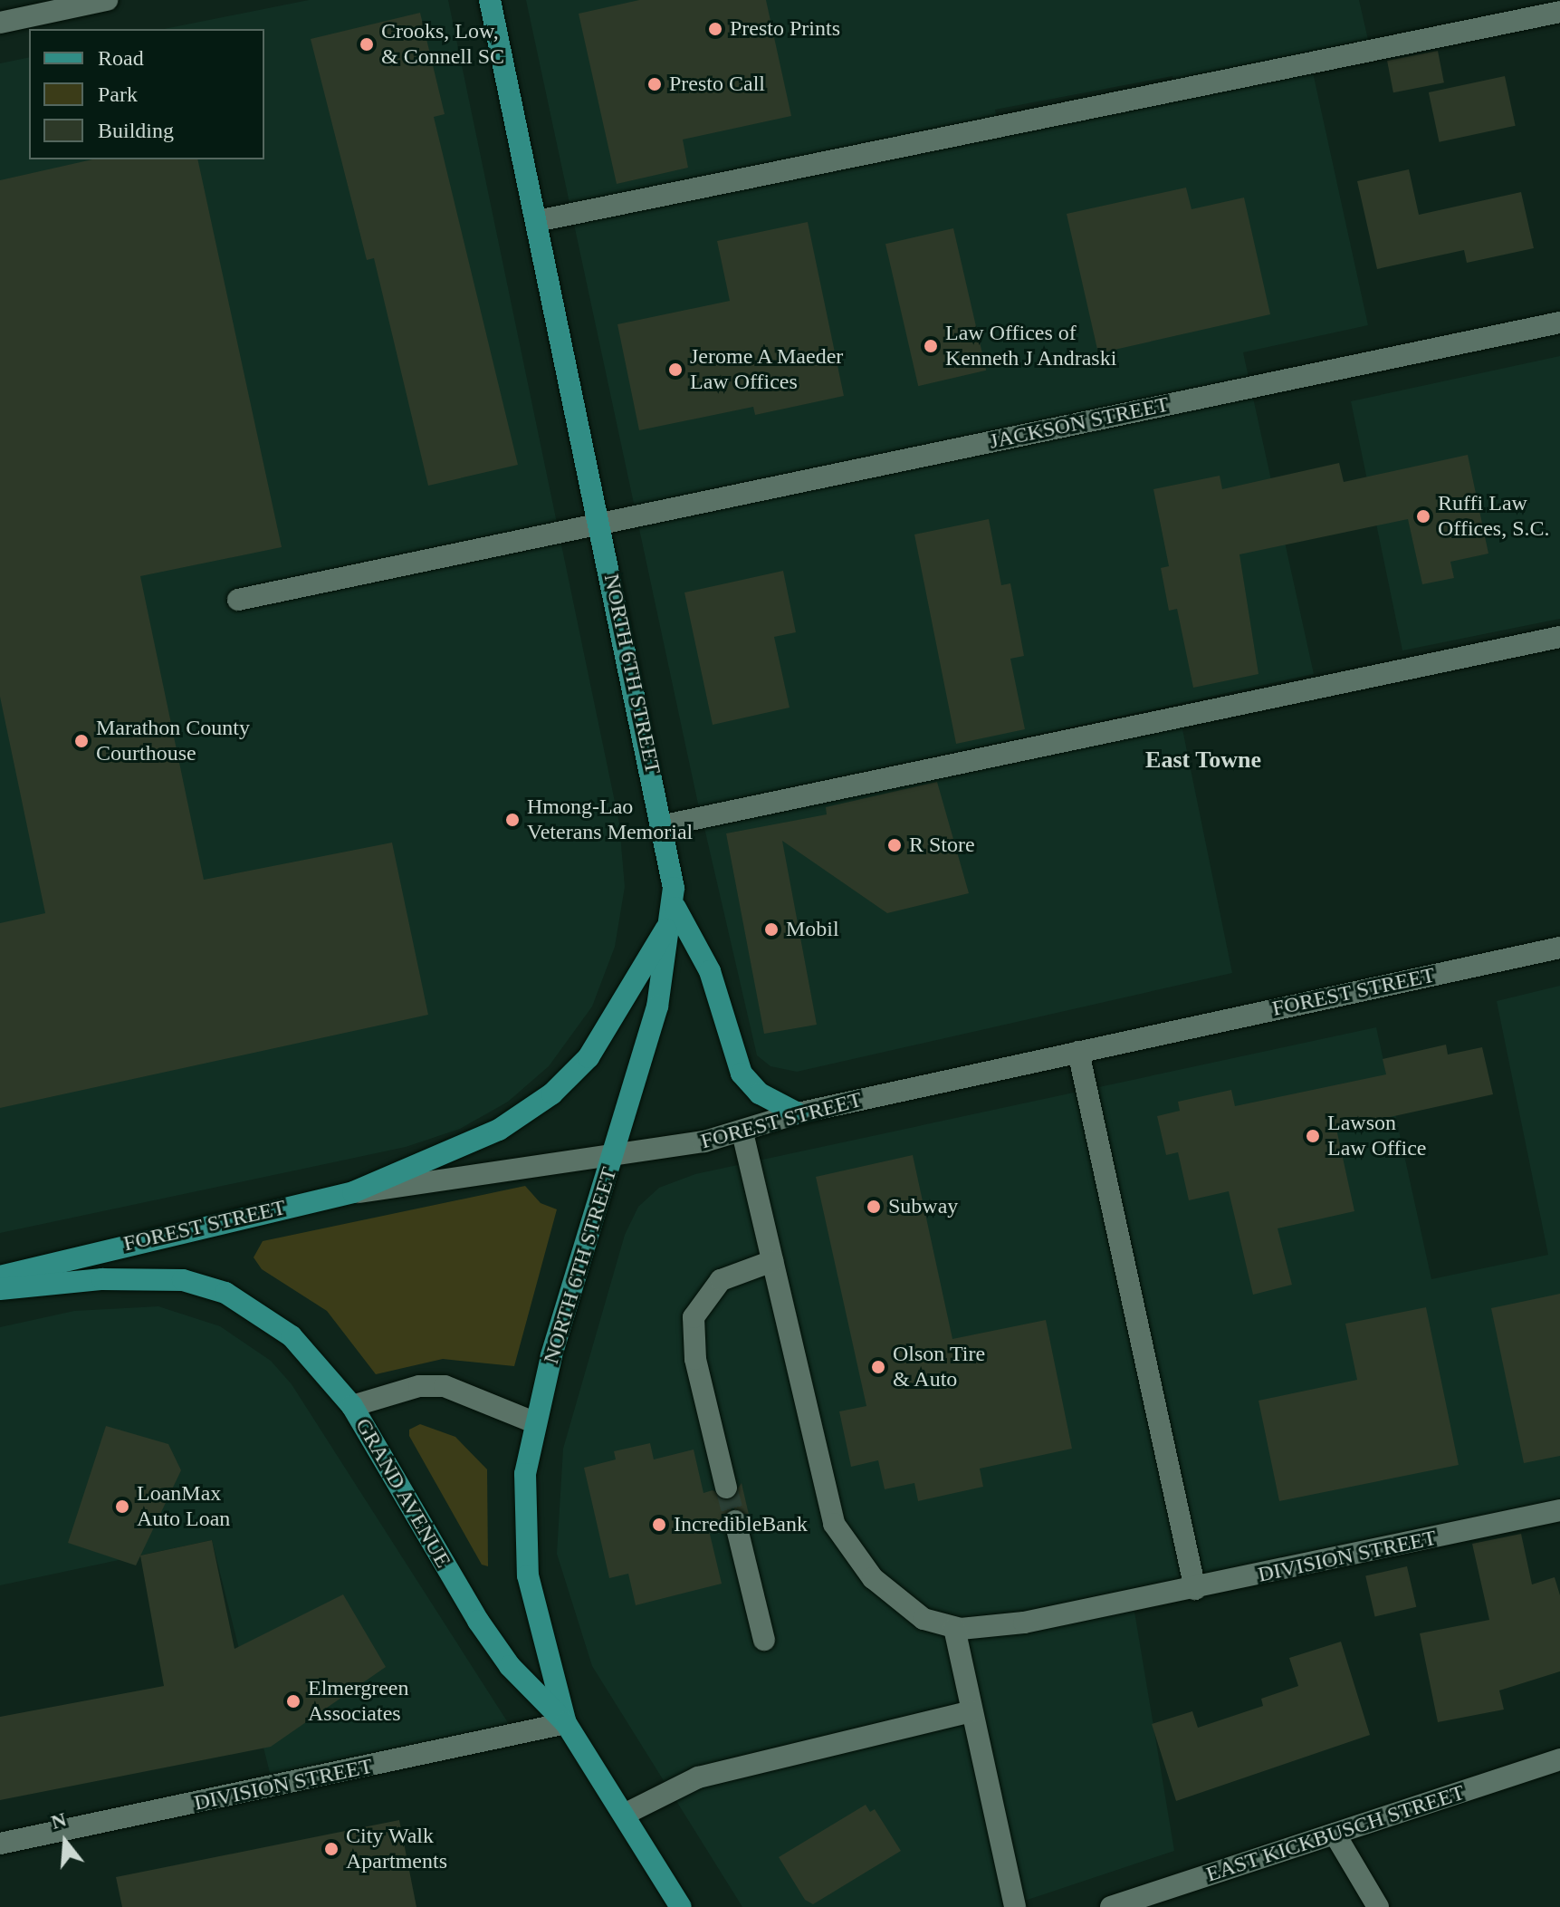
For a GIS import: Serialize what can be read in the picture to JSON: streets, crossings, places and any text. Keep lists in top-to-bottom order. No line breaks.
{"streets":{"main road":["NORTH 6TH STREET","FOREST STREET","GRAND AVENUE"],"street":["JACKSON STREET","DIVISION STREET","EAST KICKBUSCH STREET"]},"crossings":[["JACKSON STREET","NORTH 6TH STREET"],["NORTH 6TH STREET","FOREST STREET"],["NORTH 6TH STREET","GRAND AVENUE"],["NORTH 6TH STREET","DIVISION STREET"],["GRAND AVENUE","DIVISION STREET"]],"districts":["East Towne"],"places":["Presto Prints","Crooks, Low, & Connell SC","Presto Call","Law Offices of Kenneth J Andraski","Jerome A Maeder Law Offices","Ruffi Law Offices, S.C.","Marathon County Courthouse","Hmong-Lao Veterans Memorial","R Store","Mobil","Lawson Law Office","Subway","Olson Tire & Auto","LoanMax Auto Loan","IncredibleBank","Elmergreen Associates","City Walk Apartments"],"legend":["Road","Park","Building"],"north":"top"}
